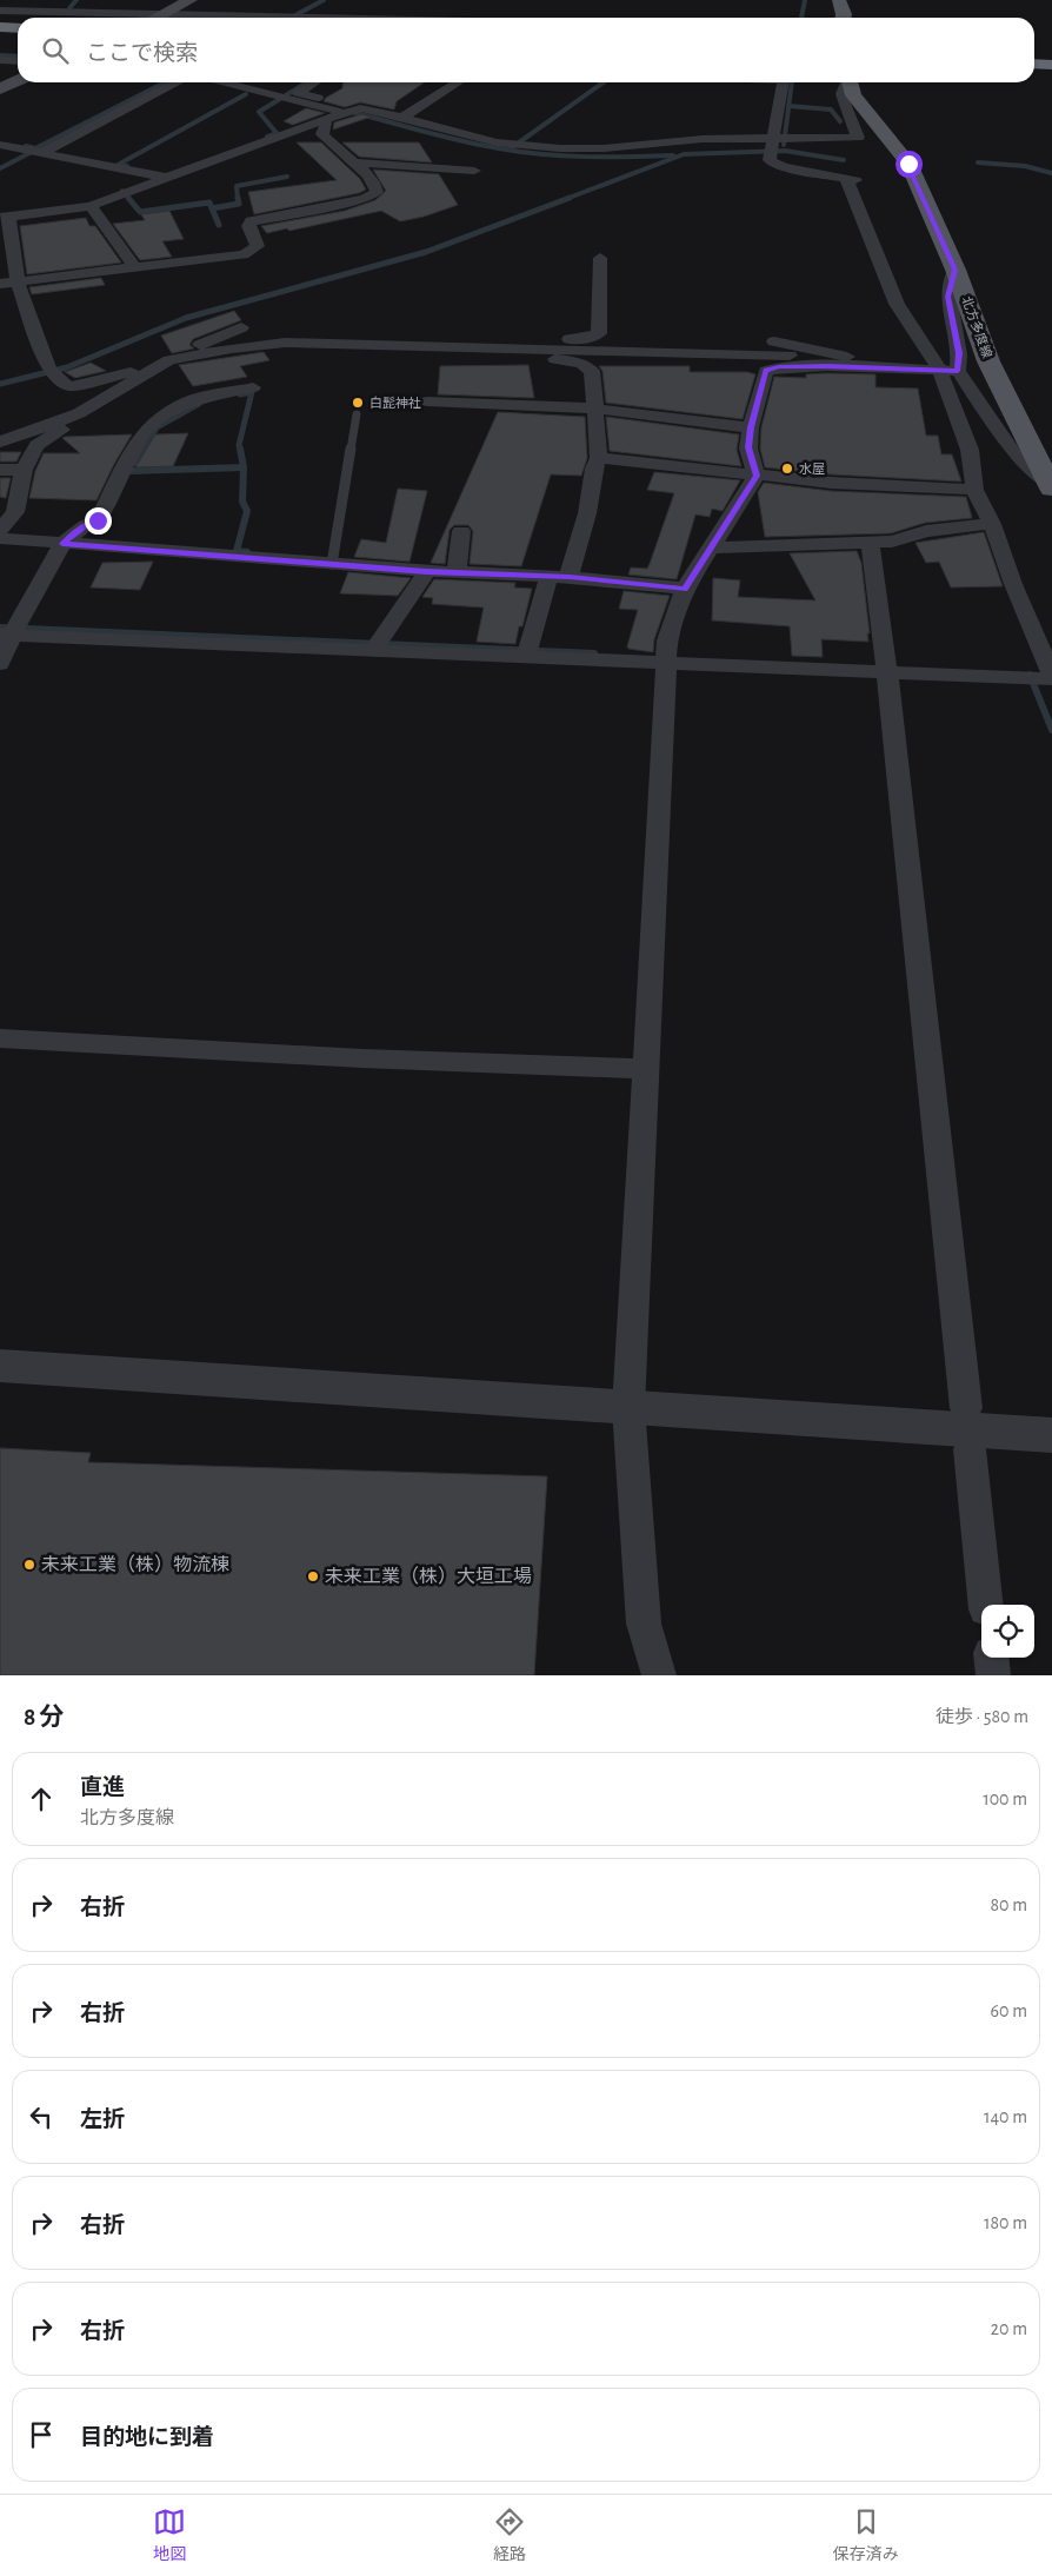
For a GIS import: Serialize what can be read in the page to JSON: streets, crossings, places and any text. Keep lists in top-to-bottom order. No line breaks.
{"streets":{"main road":["北方多度線"]},"places":["白髭神社","水屋","未来工業（株）物流棟","未来工業（株）大垣工場"],"page":{"search":"ここで検索","heading":["8 分","徒歩 · 580 m"],"list":[["直進","北方多度線","100 m"],["右折","80 m"],["右折","60 m"],["左折","140 m"],["右折","180 m"],["右折","20 m"],"目的地に到着"],"nav":["地図","経路","保存済み"]}}
